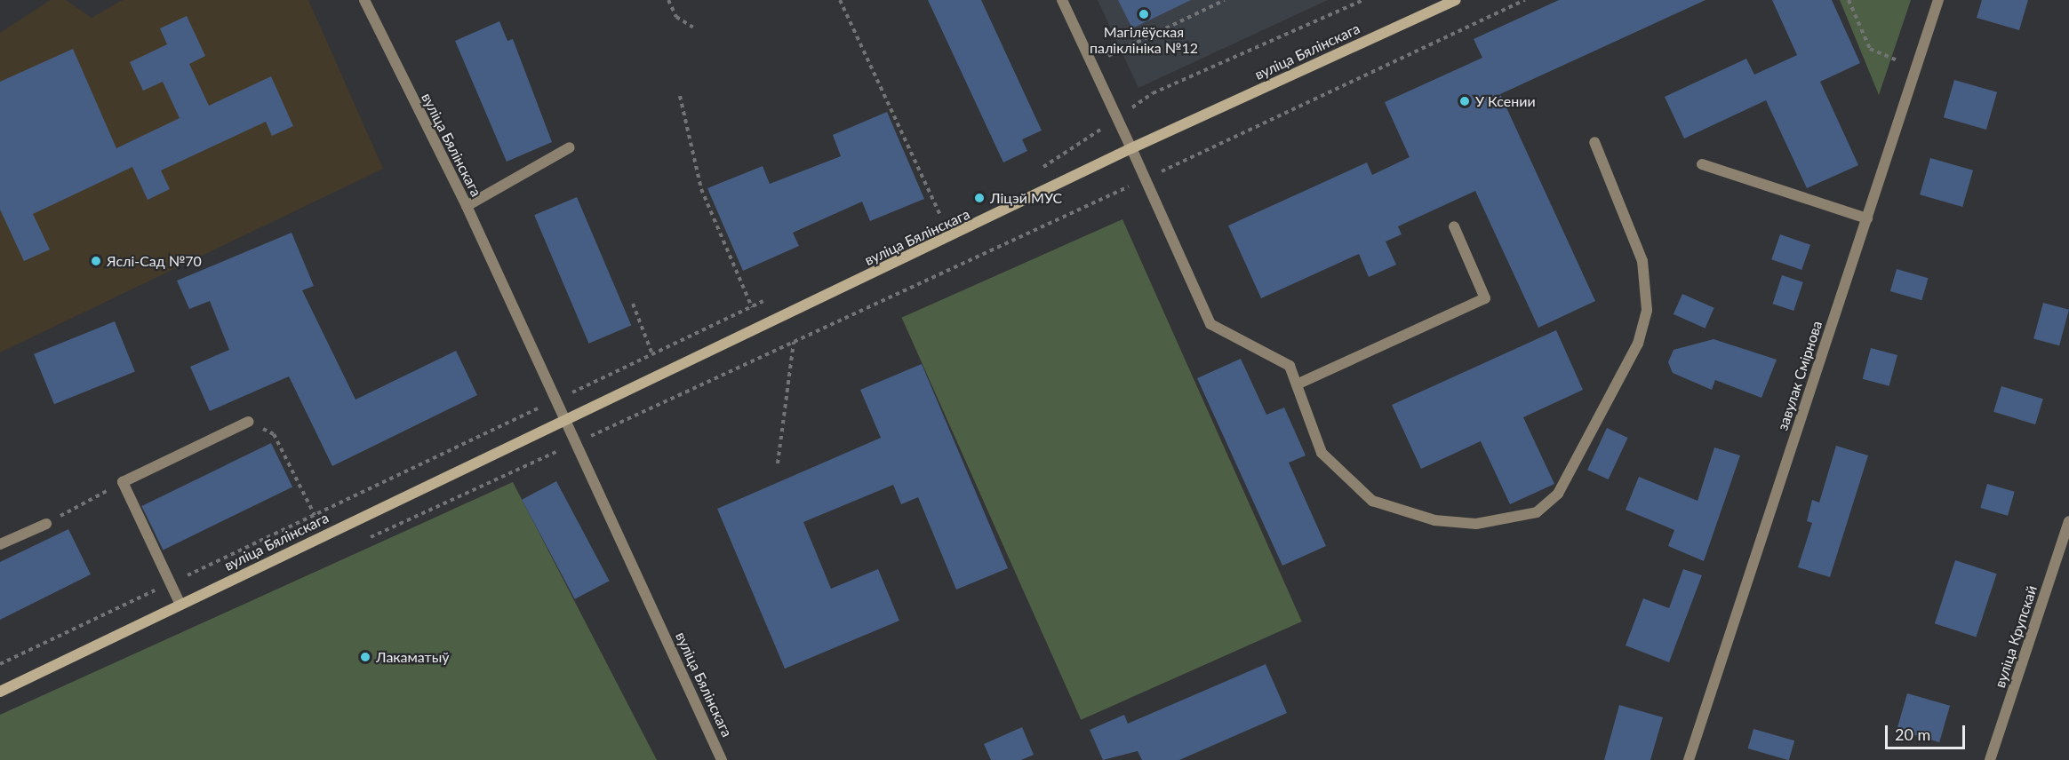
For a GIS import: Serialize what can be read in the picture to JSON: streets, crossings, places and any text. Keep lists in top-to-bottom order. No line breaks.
{"streets":{"main road":["вуліца Бялінскага"],"street":["завулак Смірнова","вуліца Крупскай"]},"places":["Магілёўская паліклініка №12","У Ксении","Ліцэй МУС","Яслі-Сад №70","Лакаматыў"],"scale_bar":"20 m"}
